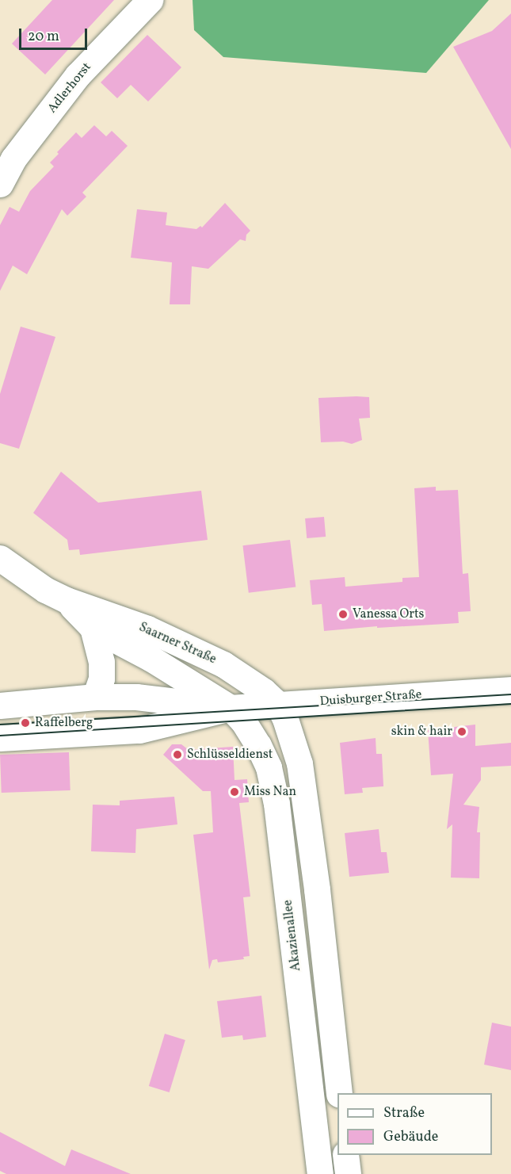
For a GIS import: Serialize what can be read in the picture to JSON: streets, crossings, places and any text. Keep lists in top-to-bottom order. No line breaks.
{"streets":{"main road":["Adlerhorst","Saarner Straße","Duisburger Straße","Akazienallee"]},"crossings":[["Saarner Straße","Duisburger Straße"],["Saarner Straße","Akazienallee"],["Duisburger Straße","Akazienallee"]],"places":["Vanessa Orts","Raffelberg","skin & hair","Schlüsseldienst","Miss Nan"],"legend":["Straße","Gebäude"],"scale_bar":"20 m"}
